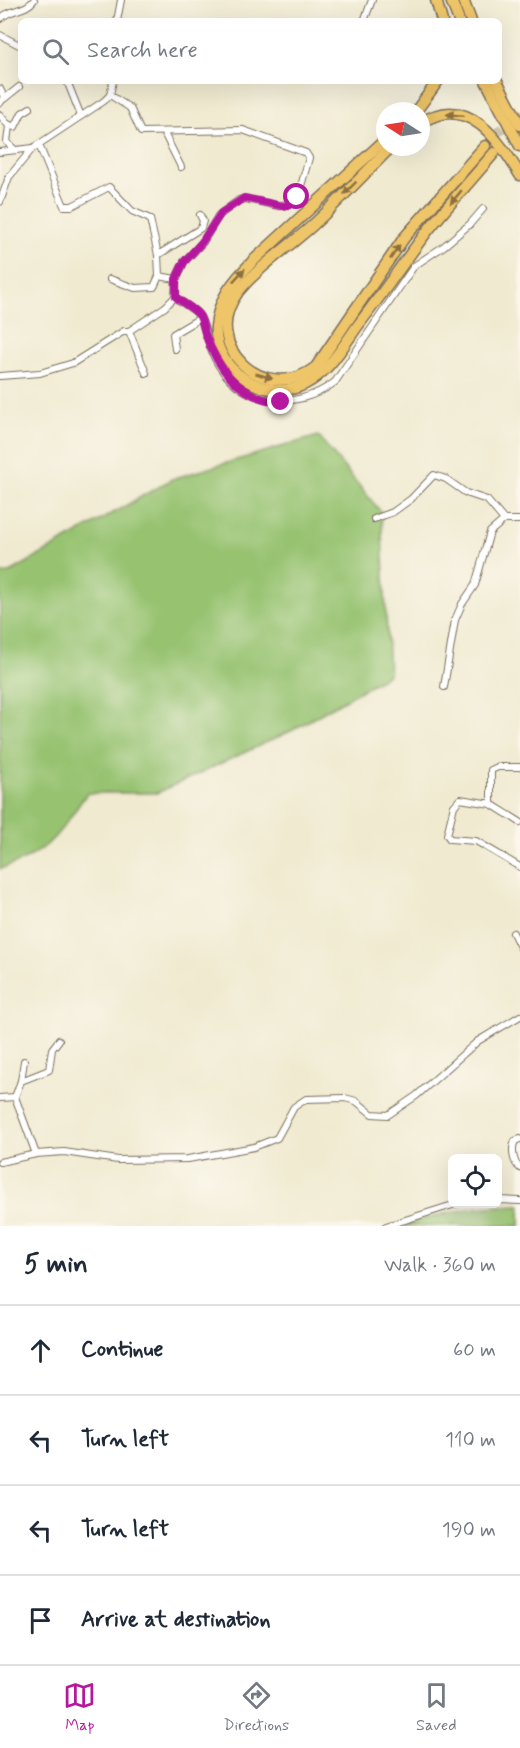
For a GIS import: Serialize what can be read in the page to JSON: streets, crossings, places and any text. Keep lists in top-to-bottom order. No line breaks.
{"north":"left","page":{"search":"Search here","heading":["5 min","Walk · 360 m"],"list":[["Continue","60 m"],["Turn left","110 m"],["Turn left","190 m"],"Arrive at destination"],"nav":["Map","Directions","Saved"]}}
